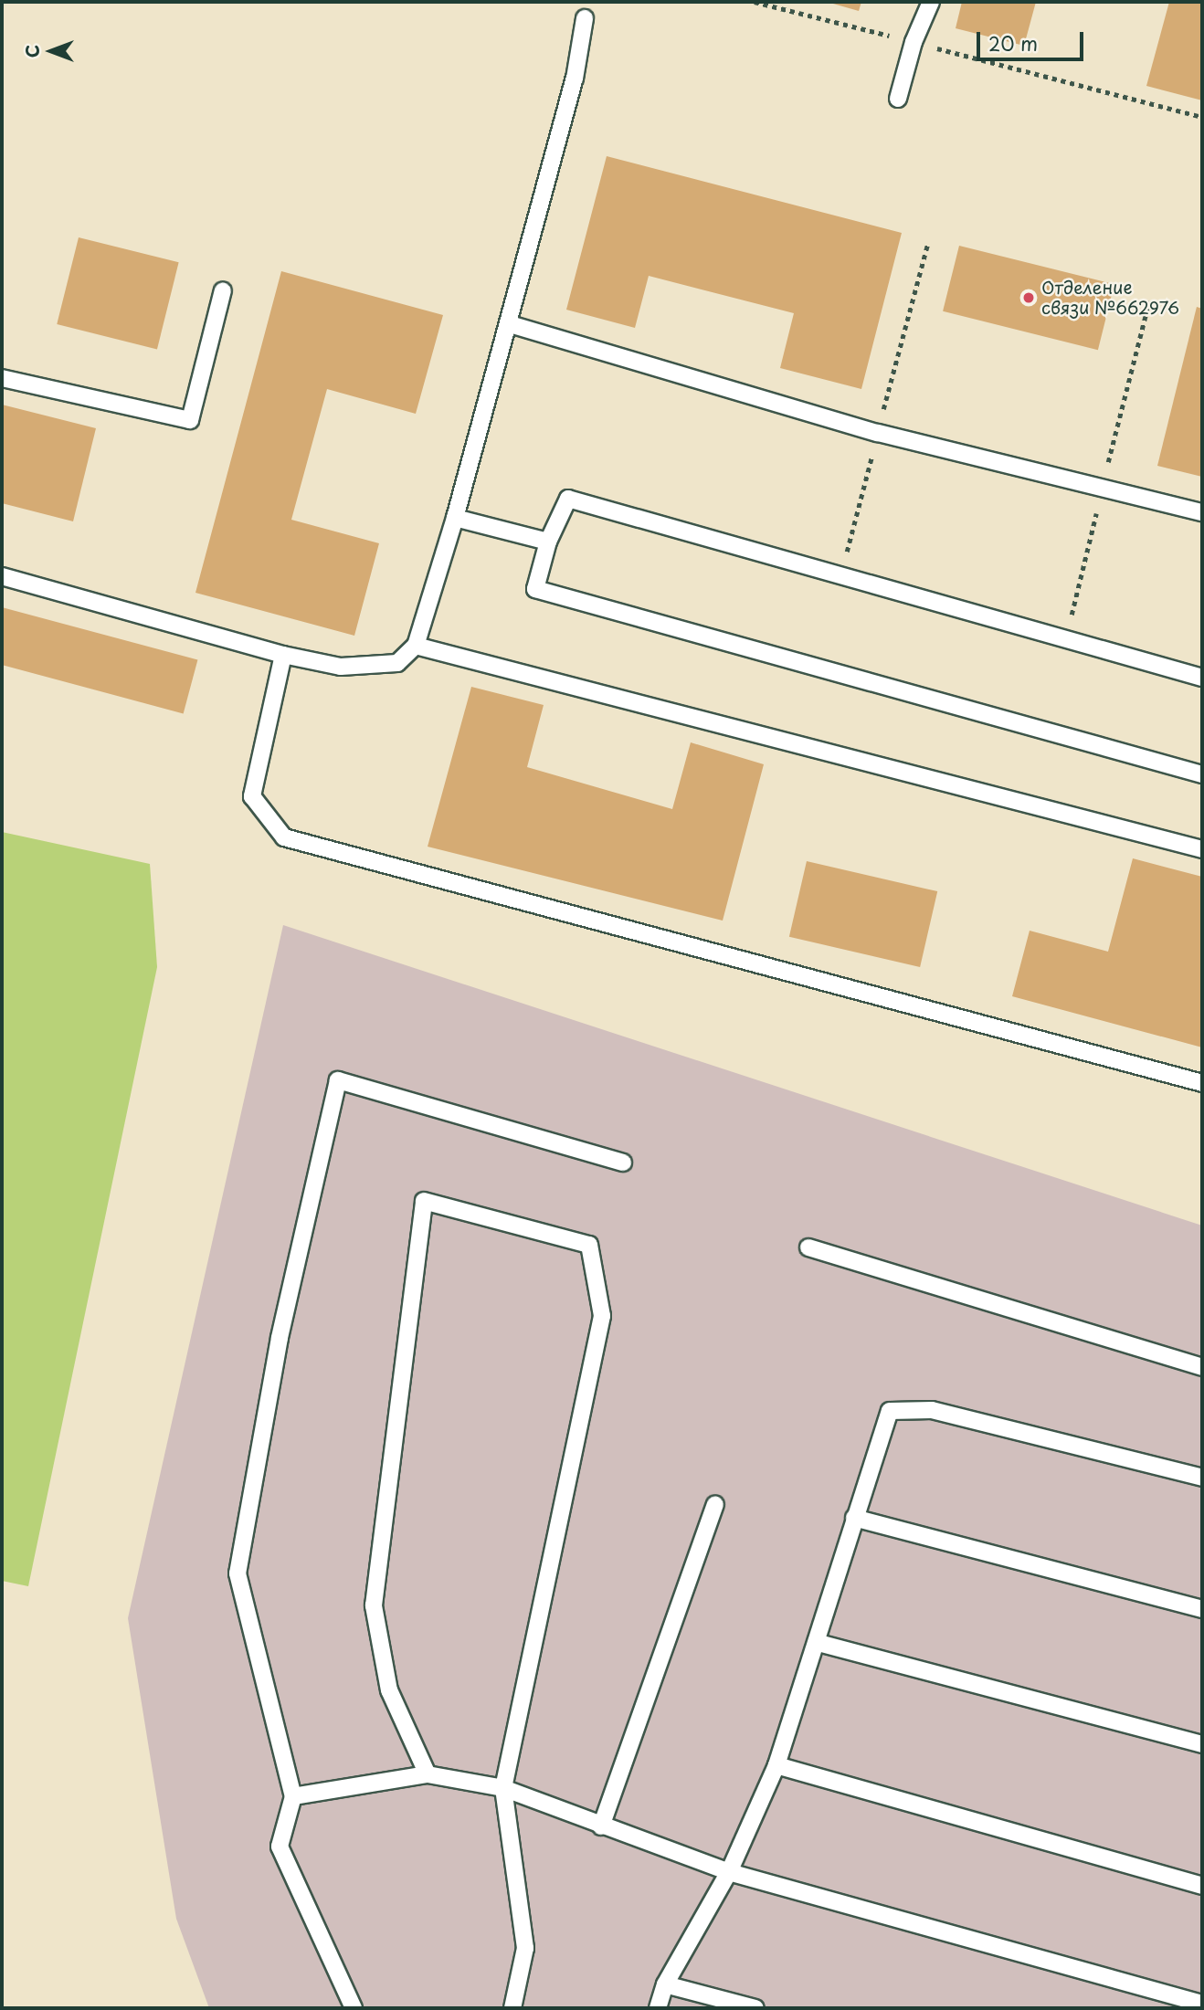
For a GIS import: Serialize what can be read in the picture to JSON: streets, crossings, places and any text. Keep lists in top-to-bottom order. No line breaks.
{"places":["Отделение связи №662976"],"scale_bar":"20 m","north":"left"}
